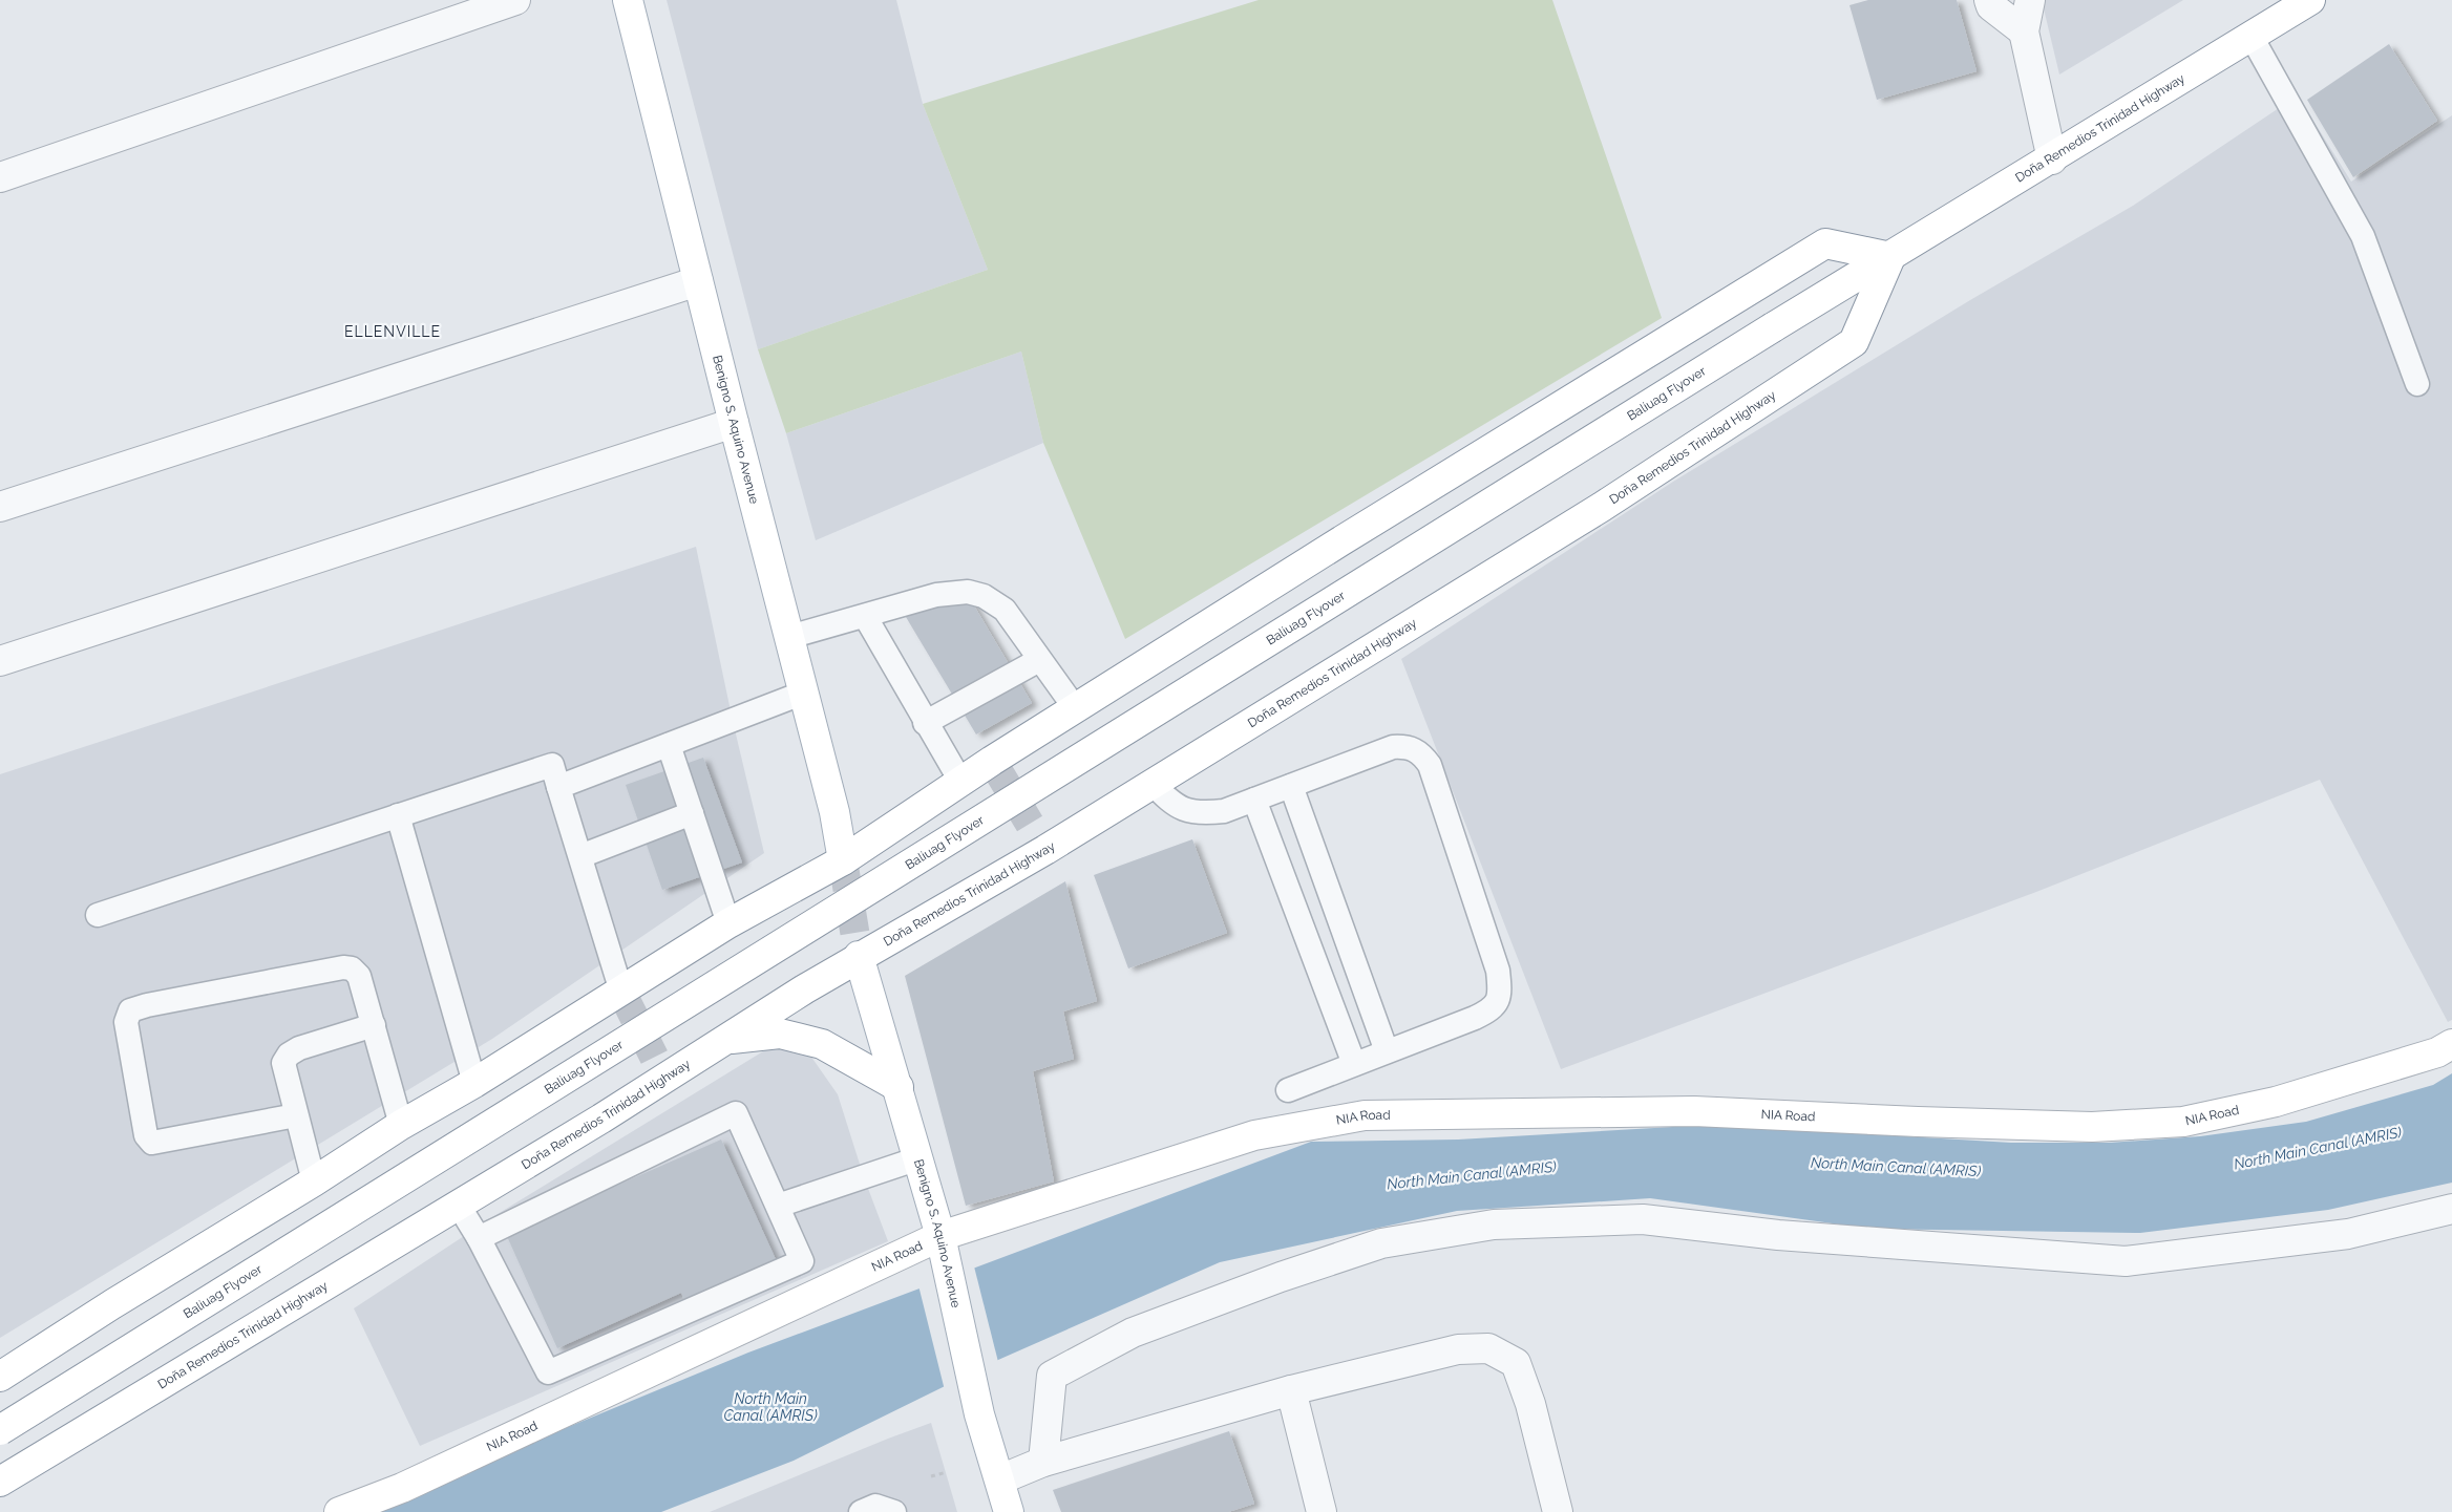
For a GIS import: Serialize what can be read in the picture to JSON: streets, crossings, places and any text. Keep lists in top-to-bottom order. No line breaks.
{"streets":{"main road":["Doña Remedios Trinidad Highway","Baliuag Flyover","Benigno S. Aquino Avenue","NIA Road"]},"crossings":[["Doña Remedios Trinidad Highway","Baliuag Flyover"],["Doña Remedios Trinidad Highway","Benigno S. Aquino Avenue"],["Benigno S. Aquino Avenue","NIA Road"]],"districts":["ELLENVILLE"],"water":["North Main Canal (AMRIS)"]}
